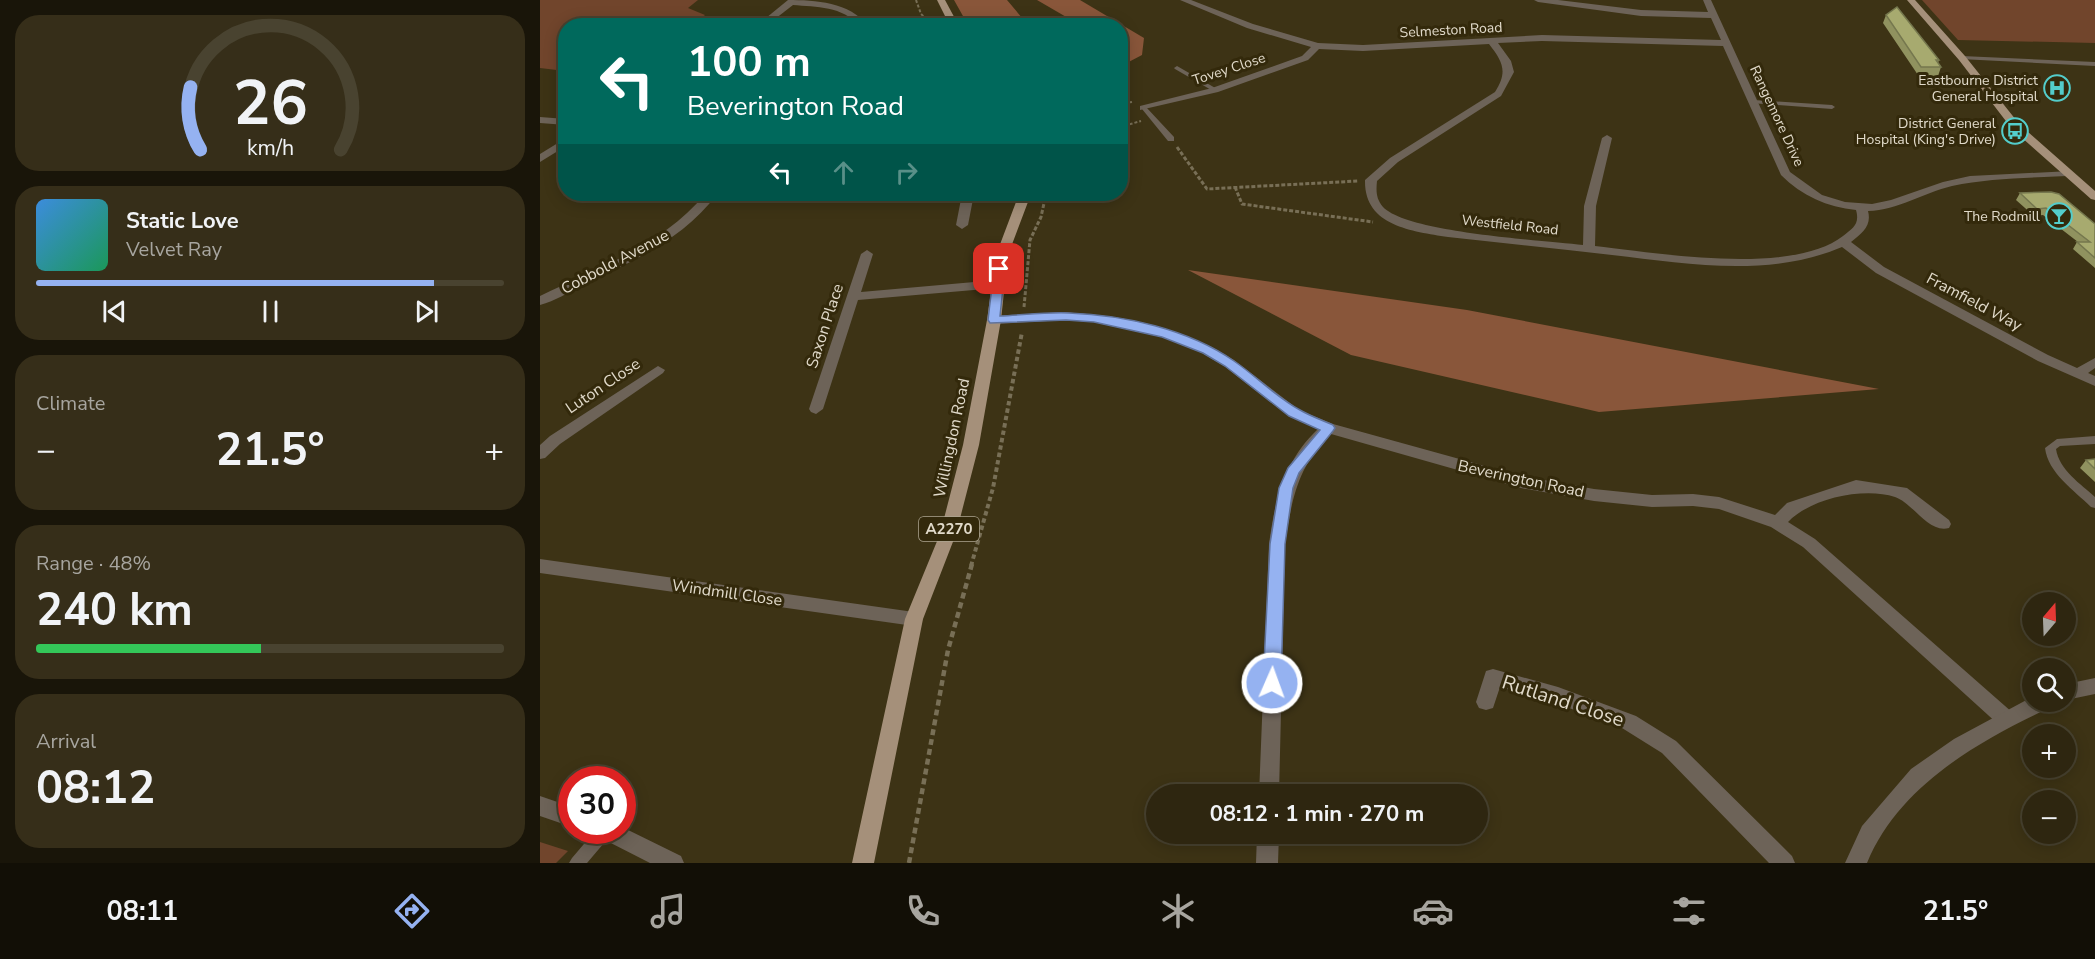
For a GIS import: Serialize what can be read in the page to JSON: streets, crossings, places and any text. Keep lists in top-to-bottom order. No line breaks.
{"streets":{"main road":["Willingdon Road","A2270"],"street":["Selmeston Road","Tovey Close","Rangemore Drive","Westfield Road","Cobbold Avenue","Framfield Way","Saxon Place","Luton Close","Beverington Road","Windmill Close","Rutland Close"]},"crossings":[["Selmeston Road","Tovey Close"],["Selmeston Road","Rangemore Drive"],["Rangemore Drive","Westfield Road"],["Westfield Road","Framfield Way"],["Willingdon Road","Beverington Road"],["Willingdon Road","Windmill Close"]],"places":{"hospital":["Eastbourne District General Hospital"],"bus stop":["District General Hospital (King's Drive)"],"bar":["The Rodmill"]},"north":"top","page":{"turn":["100 m","Beverington Road"],"song":["Static Love","Velvet Ray"],"tile":["Climate",["Range · 48%","240 km"],["Arrival","08:12"]],"heat":["−","21.5°","+"],"map_buttons":["+","−"],"limit":"30","trip":"08:12 · 1 min · 270 m","tabs":["08:11","21.5°"],"gauge":["26","km/h"]}}
